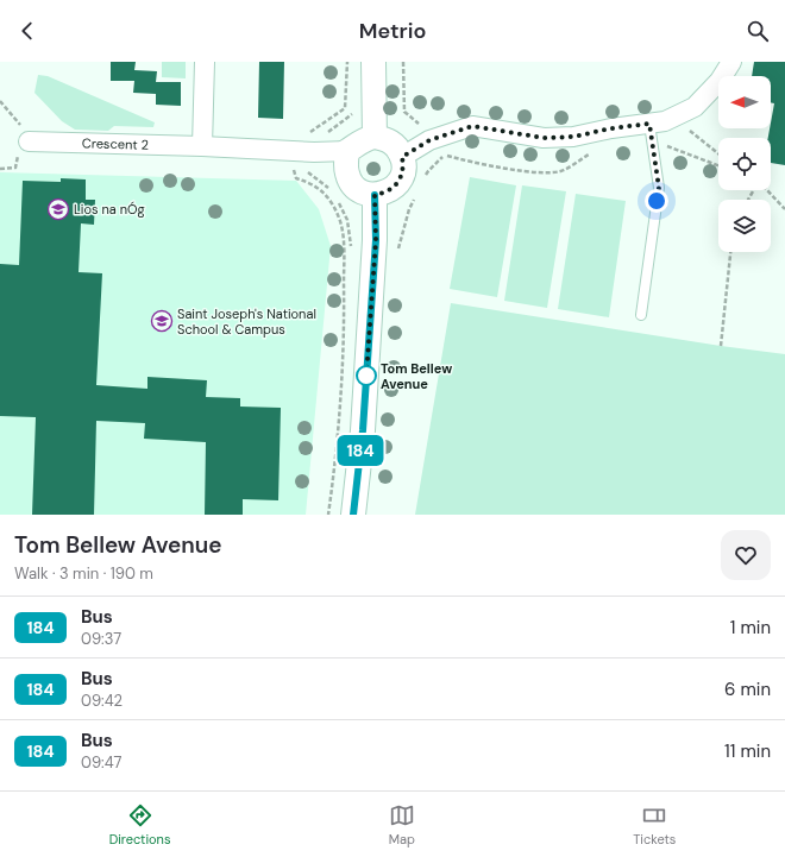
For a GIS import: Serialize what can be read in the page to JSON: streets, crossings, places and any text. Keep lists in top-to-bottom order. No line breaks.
{"streets":{"street":["Crescent 2"]},"places":{"school or university":["Lios na nÓg","Saint Joseph's National School & Campus"],"other":["Tom Bellew Avenue"]},"lines":["bus line 184"],"north":"left","page":{"header":"Metrio","on_map":"184","heading":["Tom Bellew Avenue","Walk · 3 min · 190 m"],"list":[{"mark":"184","name":"Bus","note":"09:37","value":"1 min"},{"mark":"184","name":"Bus","note":"09:42","value":"6 min"},{"mark":"184","name":"Bus","note":"09:47","value":"11 min"}],"tabs":["Directions","Map","Tickets"]}}
